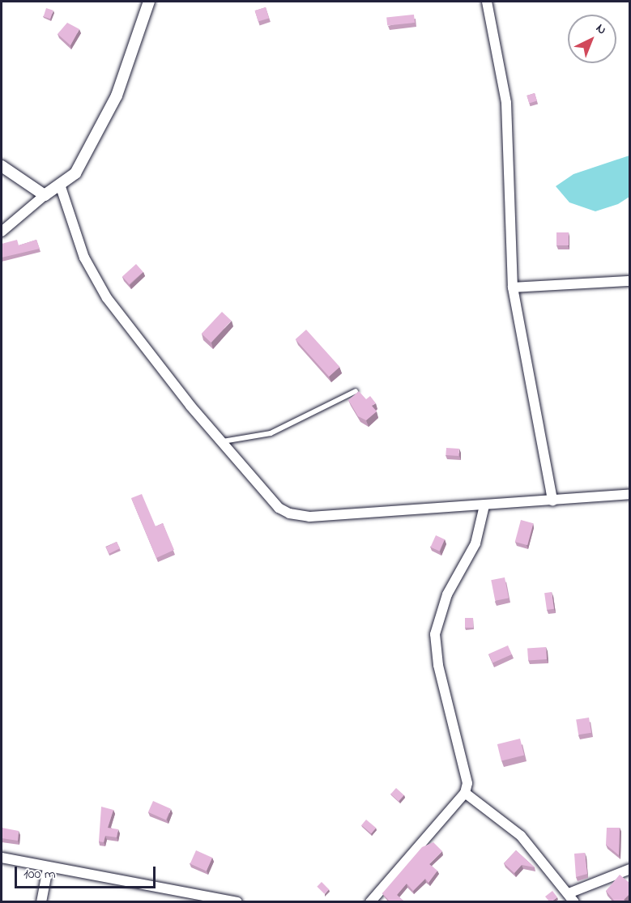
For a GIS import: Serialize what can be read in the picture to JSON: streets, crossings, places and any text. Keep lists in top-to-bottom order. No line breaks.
{"scale_bar":"100 m","north":"top right"}
